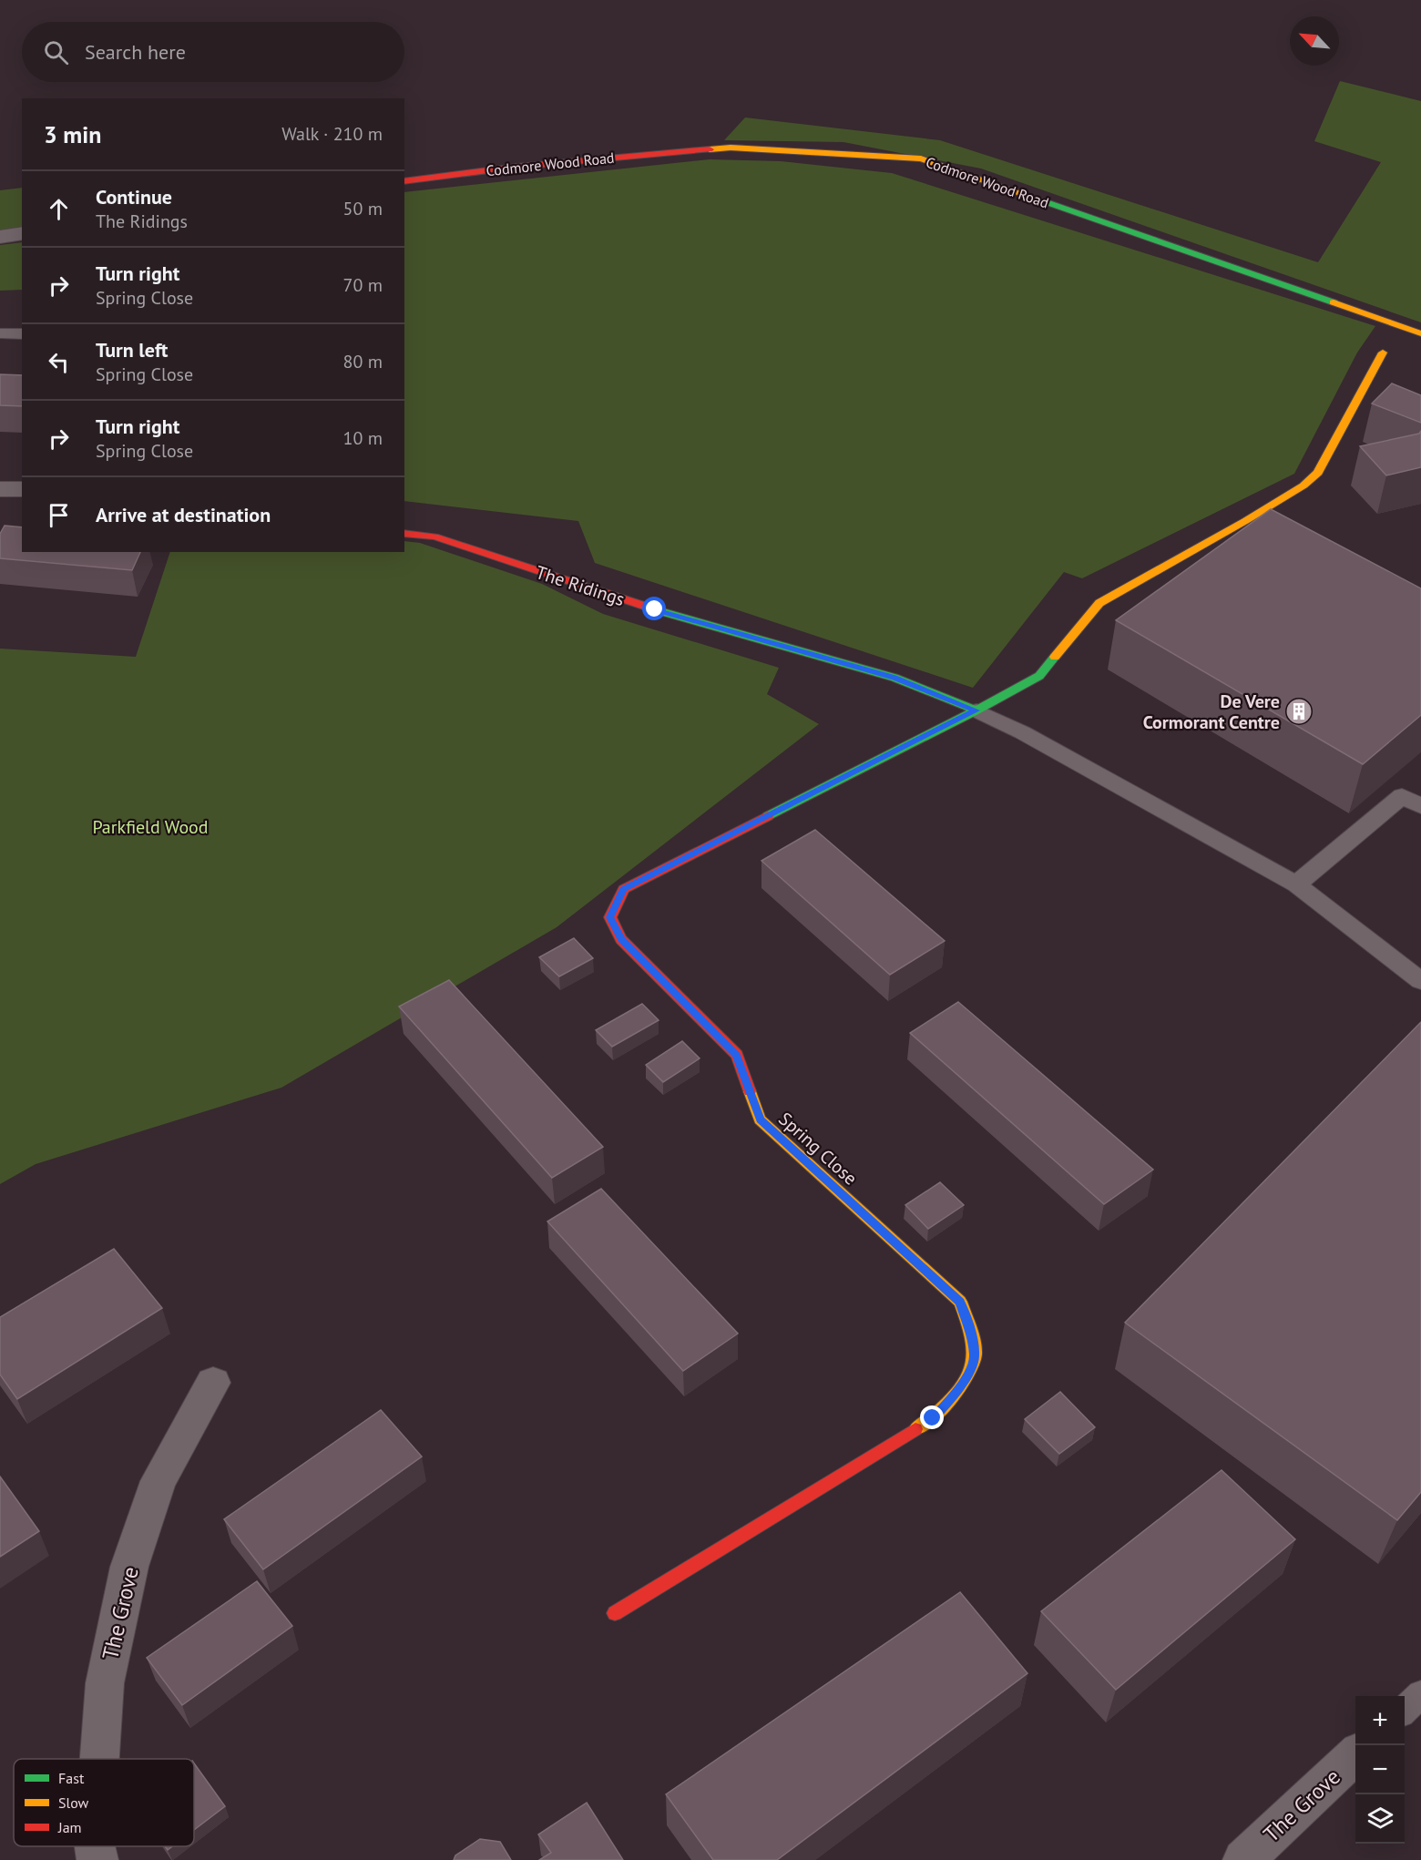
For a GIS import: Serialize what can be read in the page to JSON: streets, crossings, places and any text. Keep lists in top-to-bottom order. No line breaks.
{"streets":{"street":["Codmore Wood Road","The Ridings","Spring Close","The Grove"]},"crossings":[["The Ridings","Spring Close"]],"parks":["Parkfield Wood"],"places":{"building":["De Vere Cormorant Centre"]},"legend":["Fast","Slow","Jam"],"north":"top left","page":{"search":"Search here","heading":["3 min","Walk · 210 m"],"list":[["Continue","The Ridings","50 m"],["Turn right","Spring Close","70 m"],["Turn left","Spring Close","80 m"],["Turn right","Spring Close","10 m"],"Arrive at destination"],"map_buttons":["+","−"]}}
